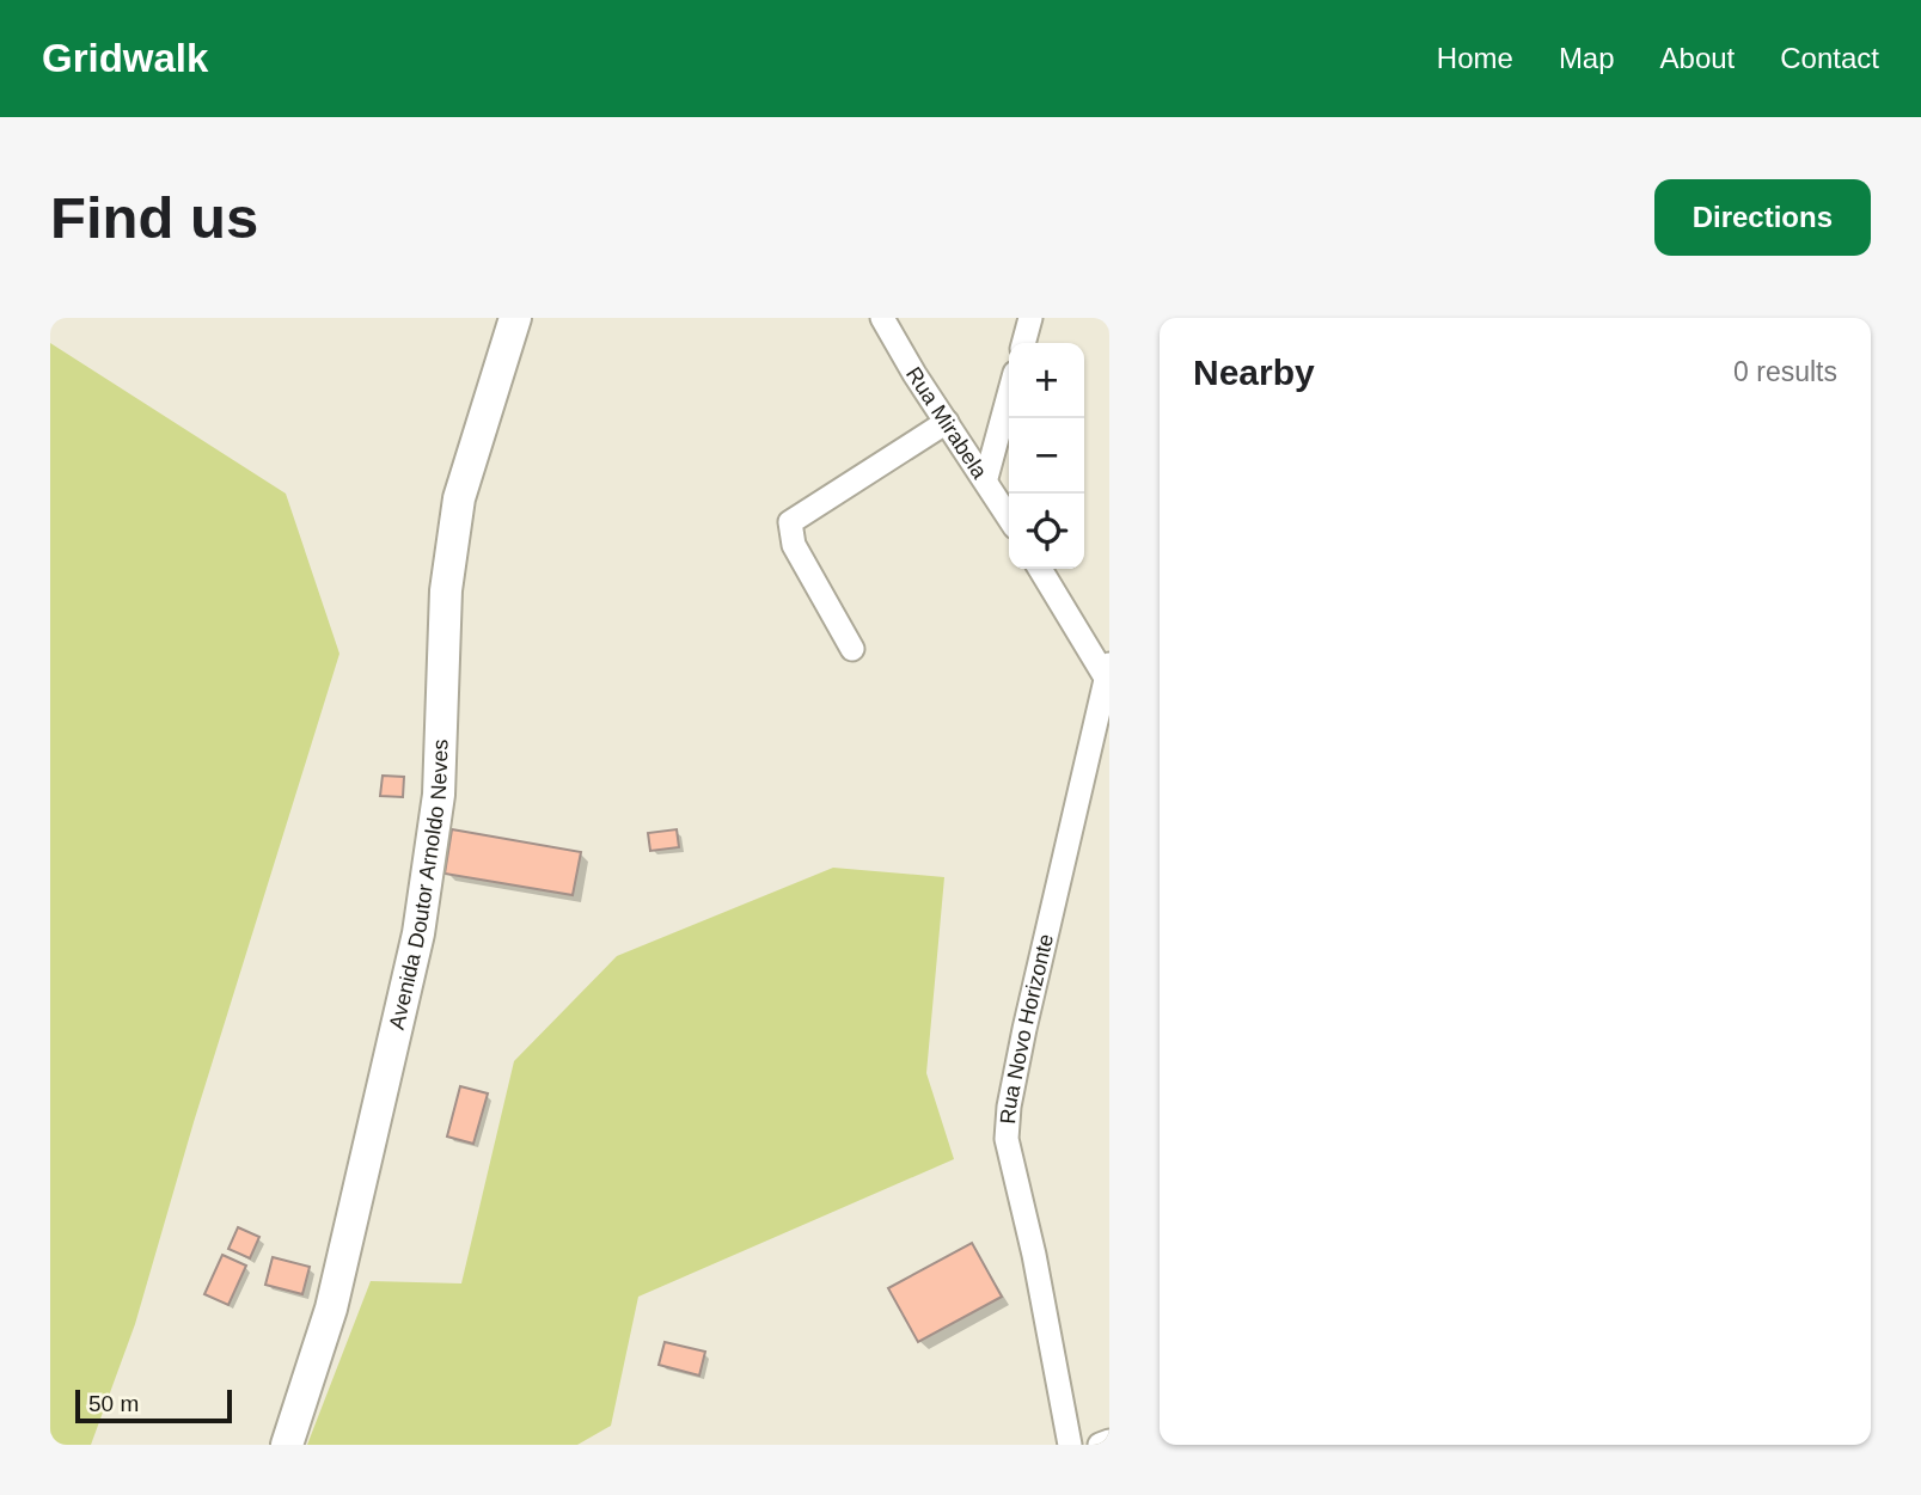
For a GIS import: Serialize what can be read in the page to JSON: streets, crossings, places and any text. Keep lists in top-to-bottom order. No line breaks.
{"streets":{"main road":["Avenida Doutor Arnoldo Neves"],"street":["Rua Mirabela","Rua Novo Horizonte"]},"scale_bar":"50 m","page":{"header":"Gridwalk","nav":["Home","Map","About","Contact"],"buttons":"Directions","title":"Find us","heading":["Nearby","0 results"],"map_buttons":["+","−"],"scale":"50 m"}}
